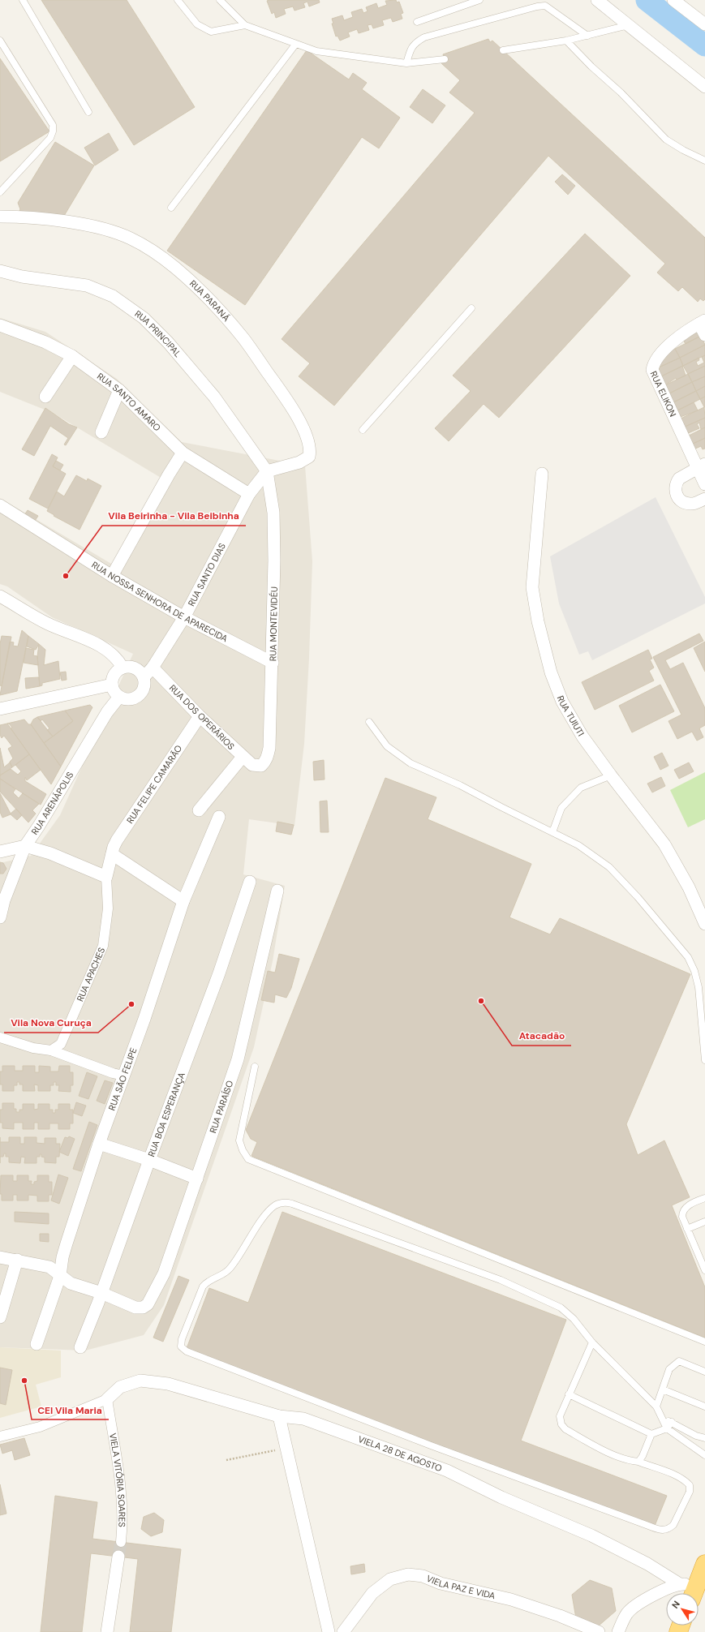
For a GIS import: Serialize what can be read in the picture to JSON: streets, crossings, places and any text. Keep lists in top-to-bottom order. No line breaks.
{"streets":{"street":["RUA PARANÁ","RUA PRINCIPAL","RUA ELIKON","RUA SANTO AMARO","RUA SANTO DIAS","RUA NOSSA SENHORA DE APARECIDA","RUA MONTEVIDÉU","RUA TUIUTI","RUA DOS OPERÁRIOS","RUA FELIPE CAMARÃO","RUA ARENÁPOLIS","RUA APACHES","RUA SÃO FELIPE","RUA PARAÍSO","RUA BOA ESPERANÇA","VIELA 28 DE AGOSTO","VIELA VITÓRIA SOARES","VIELA PAZ E VIDA"]},"crossings":[["RUA PARANÁ","RUA PRINCIPAL"],["RUA PARANÁ","RUA SANTO DIAS"],["RUA PARANÁ","RUA MONTEVIDÉU"],["RUA PRINCIPAL","RUA SANTO DIAS"],["RUA PRINCIPAL","RUA MONTEVIDÉU"],["RUA SANTO AMARO","RUA SANTO DIAS"],["RUA SANTO DIAS","RUA NOSSA SENHORA DE APARECIDA"],["RUA SANTO DIAS","RUA MONTEVIDÉU"],["RUA SANTO DIAS","RUA DOS OPERÁRIOS"],["RUA SANTO DIAS","RUA ARENÁPOLIS"],["RUA NOSSA SENHORA DE APARECIDA","RUA MONTEVIDÉU"],["RUA MONTEVIDÉU","RUA DOS OPERÁRIOS"],["RUA DOS OPERÁRIOS","RUA FELIPE CAMARÃO"],["RUA FELIPE CAMARÃO","RUA APACHES"],["RUA PARAÍSO","RUA BOA ESPERANÇA"],["VIELA 28 DE AGOSTO","VIELA VITÓRIA SOARES"]],"places":["Vila Beirinha - Vila Beibinha","Atacadão","Vila Nova Curuça","CEI Vila Maria"],"north":"top left"}
